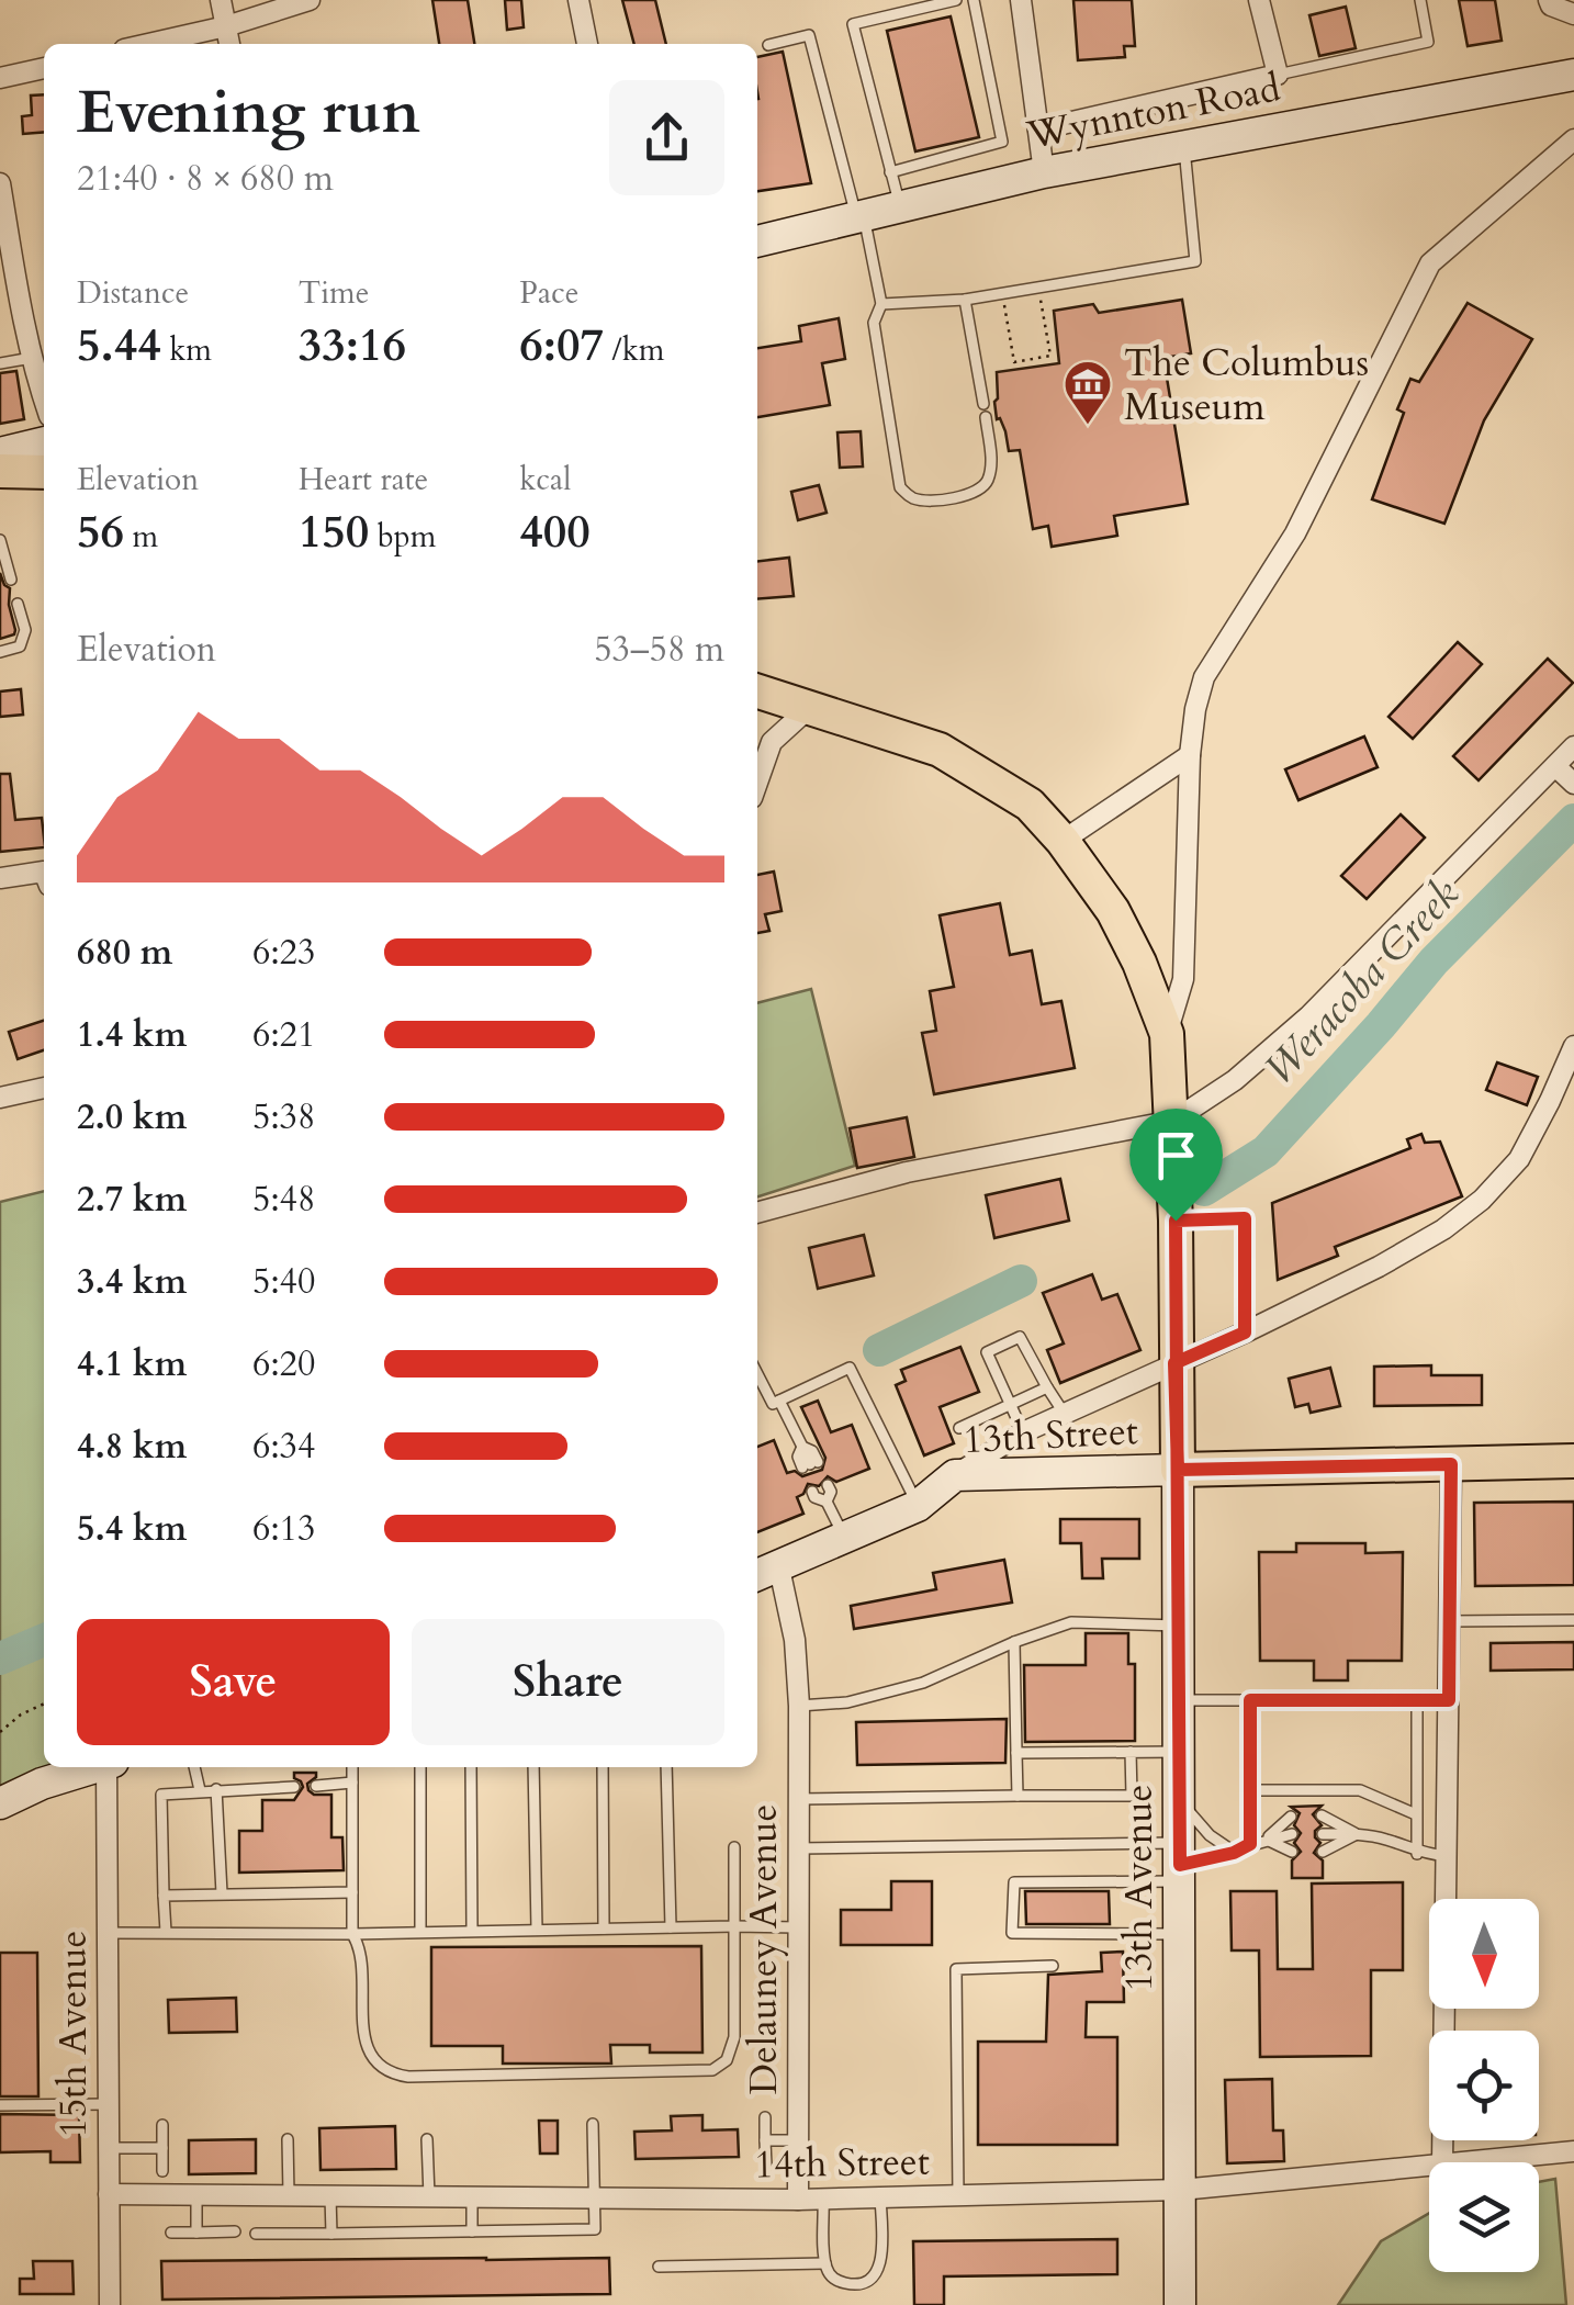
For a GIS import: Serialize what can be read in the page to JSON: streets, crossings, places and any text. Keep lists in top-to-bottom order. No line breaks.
{"streets":{"main road":["Wynnton Road","13th Street","13th Avenue"],"street":["Delauney Avenue","15th Avenue","14th Street"]},"crossings":[["13th Street","13th Avenue"],["13th Street","Delauney Avenue"],["13th Avenue","14th Street"],["Delauney Avenue","14th Street"],["15th Avenue","14th Street"]],"water":["Weracoba Creek"],"places":{"museum":["The Columbus Museum"]},"north":"bottom","page":{"heading":["Evening run","21:40 · 8 × 680 m"],"stats":[["Distance","5.44 km"],["Time","33:16"],["Pace","6:07 /km"],["Elevation","56 m"],["Heart rate","150 bpm"],["kcal","400"]],"chart":["Elevation","53–58 m"],"list":[{"name":"680 m","note":"6:23"},{"name":"1.4 km","note":"6:21"},{"name":"2.0 km","note":"5:38"},{"name":"2.7 km","note":"5:48"},{"name":"3.4 km","note":"5:40"},{"name":"4.1 km","note":"6:20"},{"name":"4.8 km","note":"6:34"},{"name":"5.4 km","note":"6:13"}],"buttons":["Save","Share"]}}
